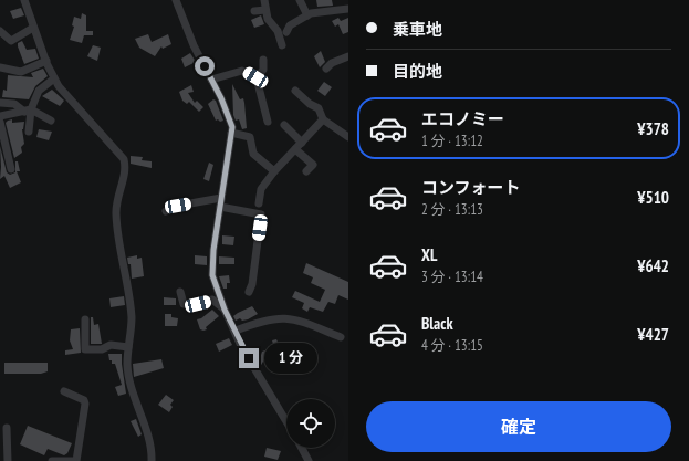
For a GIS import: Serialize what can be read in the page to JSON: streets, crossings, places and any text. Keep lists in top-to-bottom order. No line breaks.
{"page":{"banner":["乗車地","目的地"],"list":[{"name":"エコノミー","note":"1 分 · 13:12","value":"¥378"},{"name":"コンフォート","note":"2 分 · 13:13","value":"¥510"},{"name":"XL","note":"3 分 · 13:14","value":"¥642"},{"name":"Black","note":"4 分 · 13:15","value":"¥427"}],"bubble":"1 分","buttons":"確定"}}
